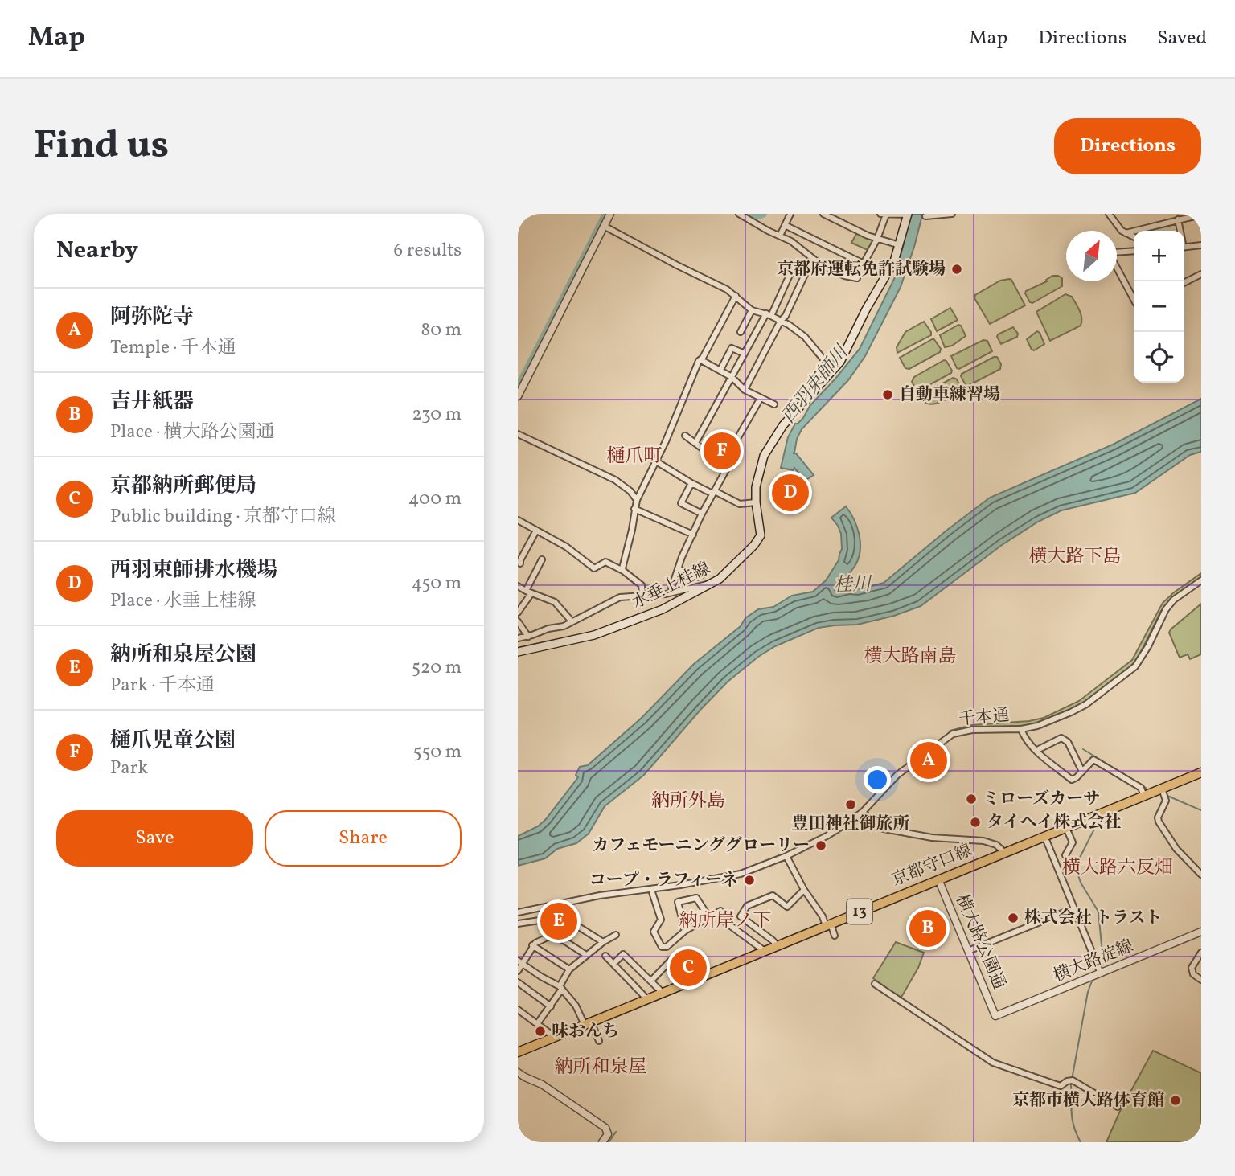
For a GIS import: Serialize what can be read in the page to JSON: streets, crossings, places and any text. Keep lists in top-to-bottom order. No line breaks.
{"streets":{"main road":["水垂上桂線","京都守口線","13"],"street":["千本通","横大路公園通","横大路淀線"]},"crossings":[["京都守口線","横大路公園通"],["横大路公園通","横大路淀線"]],"districts":["樋爪町","横大路下島","横大路南島","納所外島","横大路六反畑","納所岸ノ下","納所和泉屋"],"water":["西羽束師川","桂川"],"places":["京都府運転免許試験場","自動車練習場","ミローズカーサ","豊田神社御旅所","タイヘイ株式会社","カフェモーニンググローリー","コープ・ラフィーネ","株式会社 トラスト","味おんち","京都市横大路体育館"],"north":"top right","page":{"header":"Map","nav":["Map","Directions","Saved"],"buttons":["Directions",["Save","Share"]],"title":"Find us","heading":["Nearby","6 results"],"map_buttons":["+","−"],"list":[{"mark":"A","name":"阿弥陀寺","note":"Temple · 千本通","value":"80 m"},{"mark":"B","name":"吉井紙器","note":"Place · 横大路公園通","value":"230 m"},{"mark":"C","name":"京都納所郵便局","note":"Public building · 京都守口線","value":"400 m"},{"mark":"D","name":"西羽束師排水機場","note":"Place · 水垂上桂線","value":"450 m"},{"mark":"E","name":"納所和泉屋公園","note":"Park · 千本通","value":"520 m"},{"mark":"F","name":"樋爪児童公園","note":"Park","value":"550 m"}],"pins":["F","D","A","E","B","C"]}}
